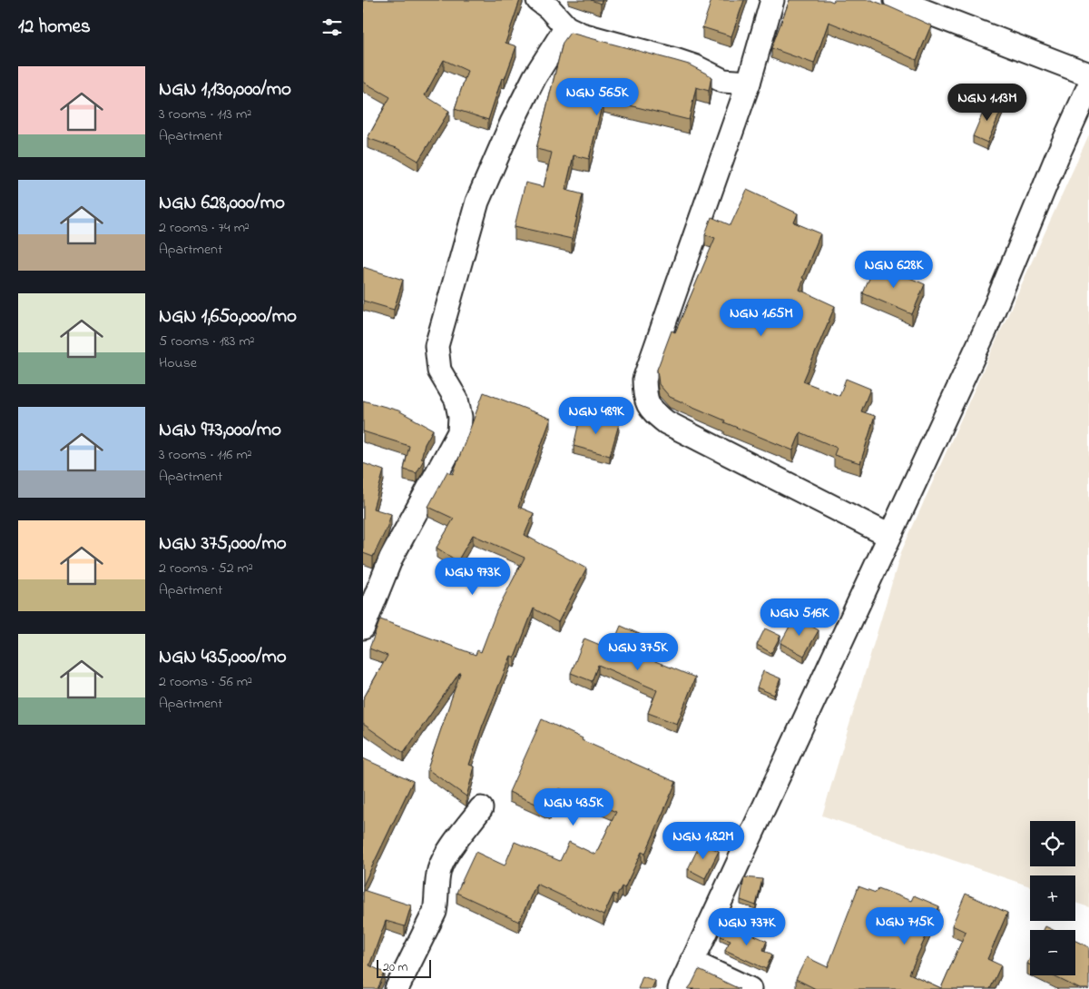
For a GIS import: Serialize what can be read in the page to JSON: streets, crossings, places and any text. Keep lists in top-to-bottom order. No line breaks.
{"scale_bar":"20 m","page":{"heading":"12 homes","list":[{"name":"NGN 1,130,000/mo","note":"3 rooms · 113 m² · Apartment"},{"name":"NGN 628,000/mo","note":"2 rooms · 74 m² · Apartment"},{"name":"NGN 1,650,000/mo","note":"5 rooms · 183 m² · House"},{"name":"NGN 973,000/mo","note":"3 rooms · 116 m² · Apartment"},{"name":"NGN 375,000/mo","note":"2 rooms · 52 m² · Apartment"},{"name":"NGN 435,000/mo","note":"2 rooms · 56 m² · Apartment"}],"price":["NGN 565K","NGN 1.13M","NGN 628K","NGN 1.65M","NGN 489K","NGN 973K","NGN 516K","NGN 375K","NGN 435K","NGN 1.82M","NGN 715K","NGN 737K"],"map_buttons":["+","−"],"scale":"20 m"}}
